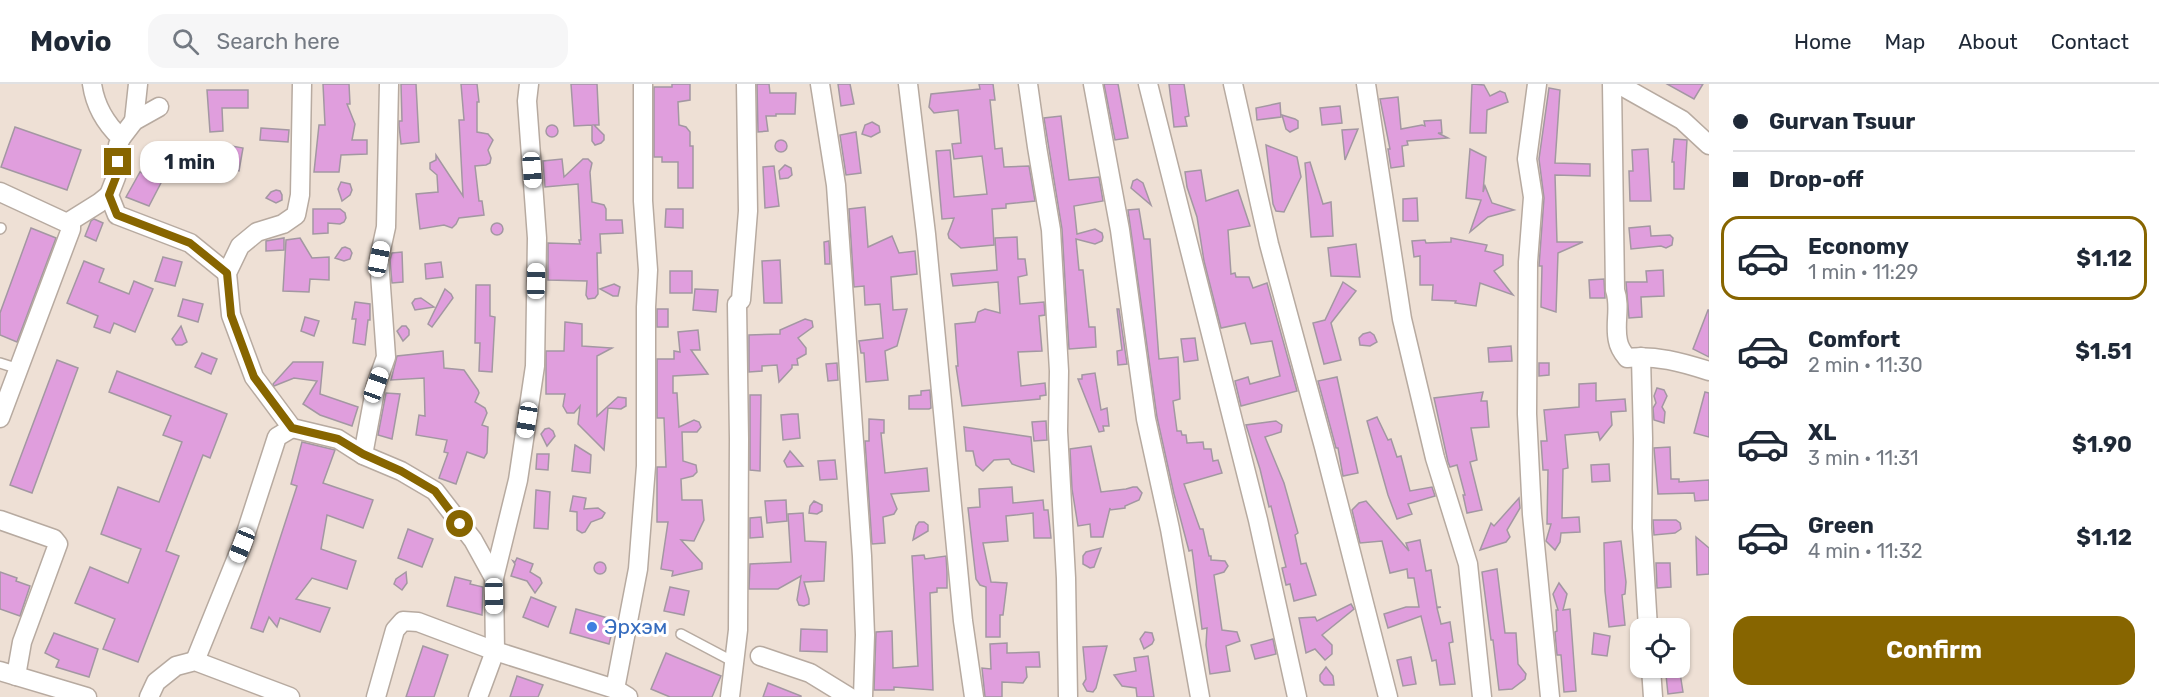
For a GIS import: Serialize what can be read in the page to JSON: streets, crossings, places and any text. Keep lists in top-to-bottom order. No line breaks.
{"places":["Эрхэм"],"page":{"header":"Movio","search":"Search here","nav":["Home","Map","About","Contact"],"banner":["Gurvan Tsuur","Drop-off"],"bubble":"1 min","list":[{"name":"Economy","note":"1 min · 11:29","value":"$1.12"},{"name":"Comfort","note":"2 min · 11:30","value":"$1.51"},{"name":"XL","note":"3 min · 11:31","value":"$1.90"},{"name":"Green","note":"4 min · 11:32","value":"$1.12"}],"buttons":"Confirm"}}
